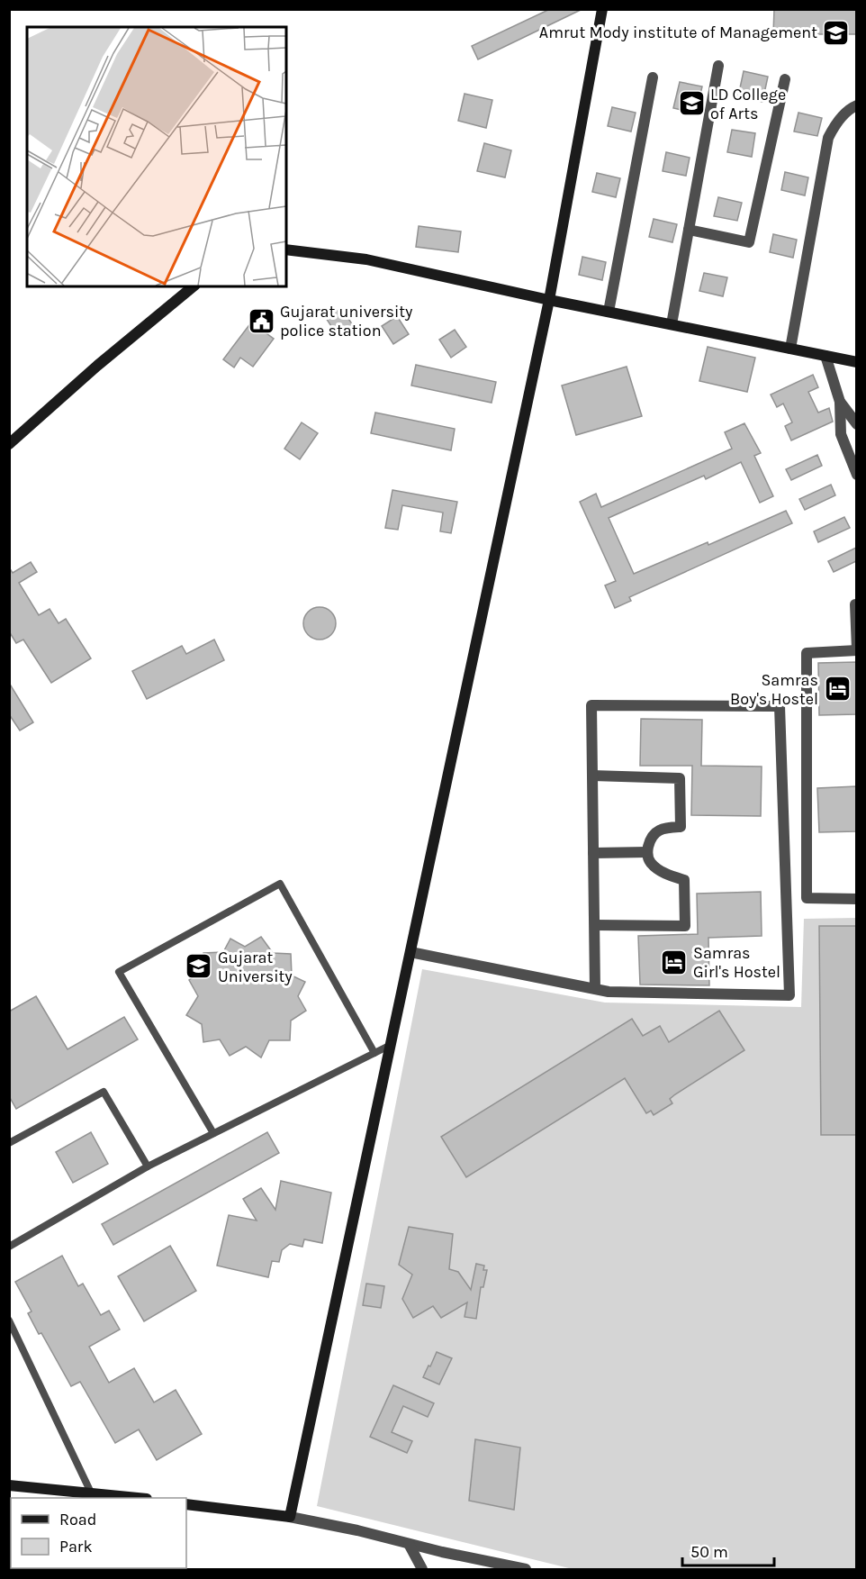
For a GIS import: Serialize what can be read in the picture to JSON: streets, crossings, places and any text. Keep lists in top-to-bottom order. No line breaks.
{"places":{"school or university":["Amrut Mody institute of Management","LD College of Arts","Gujarat University"],"public building":["Gujarat university police station"],"hotel":["Samras Boy's Hostel","Samras Girl's Hostel"]},"legend":["Road","Park"],"scale_bar":"50 m"}
